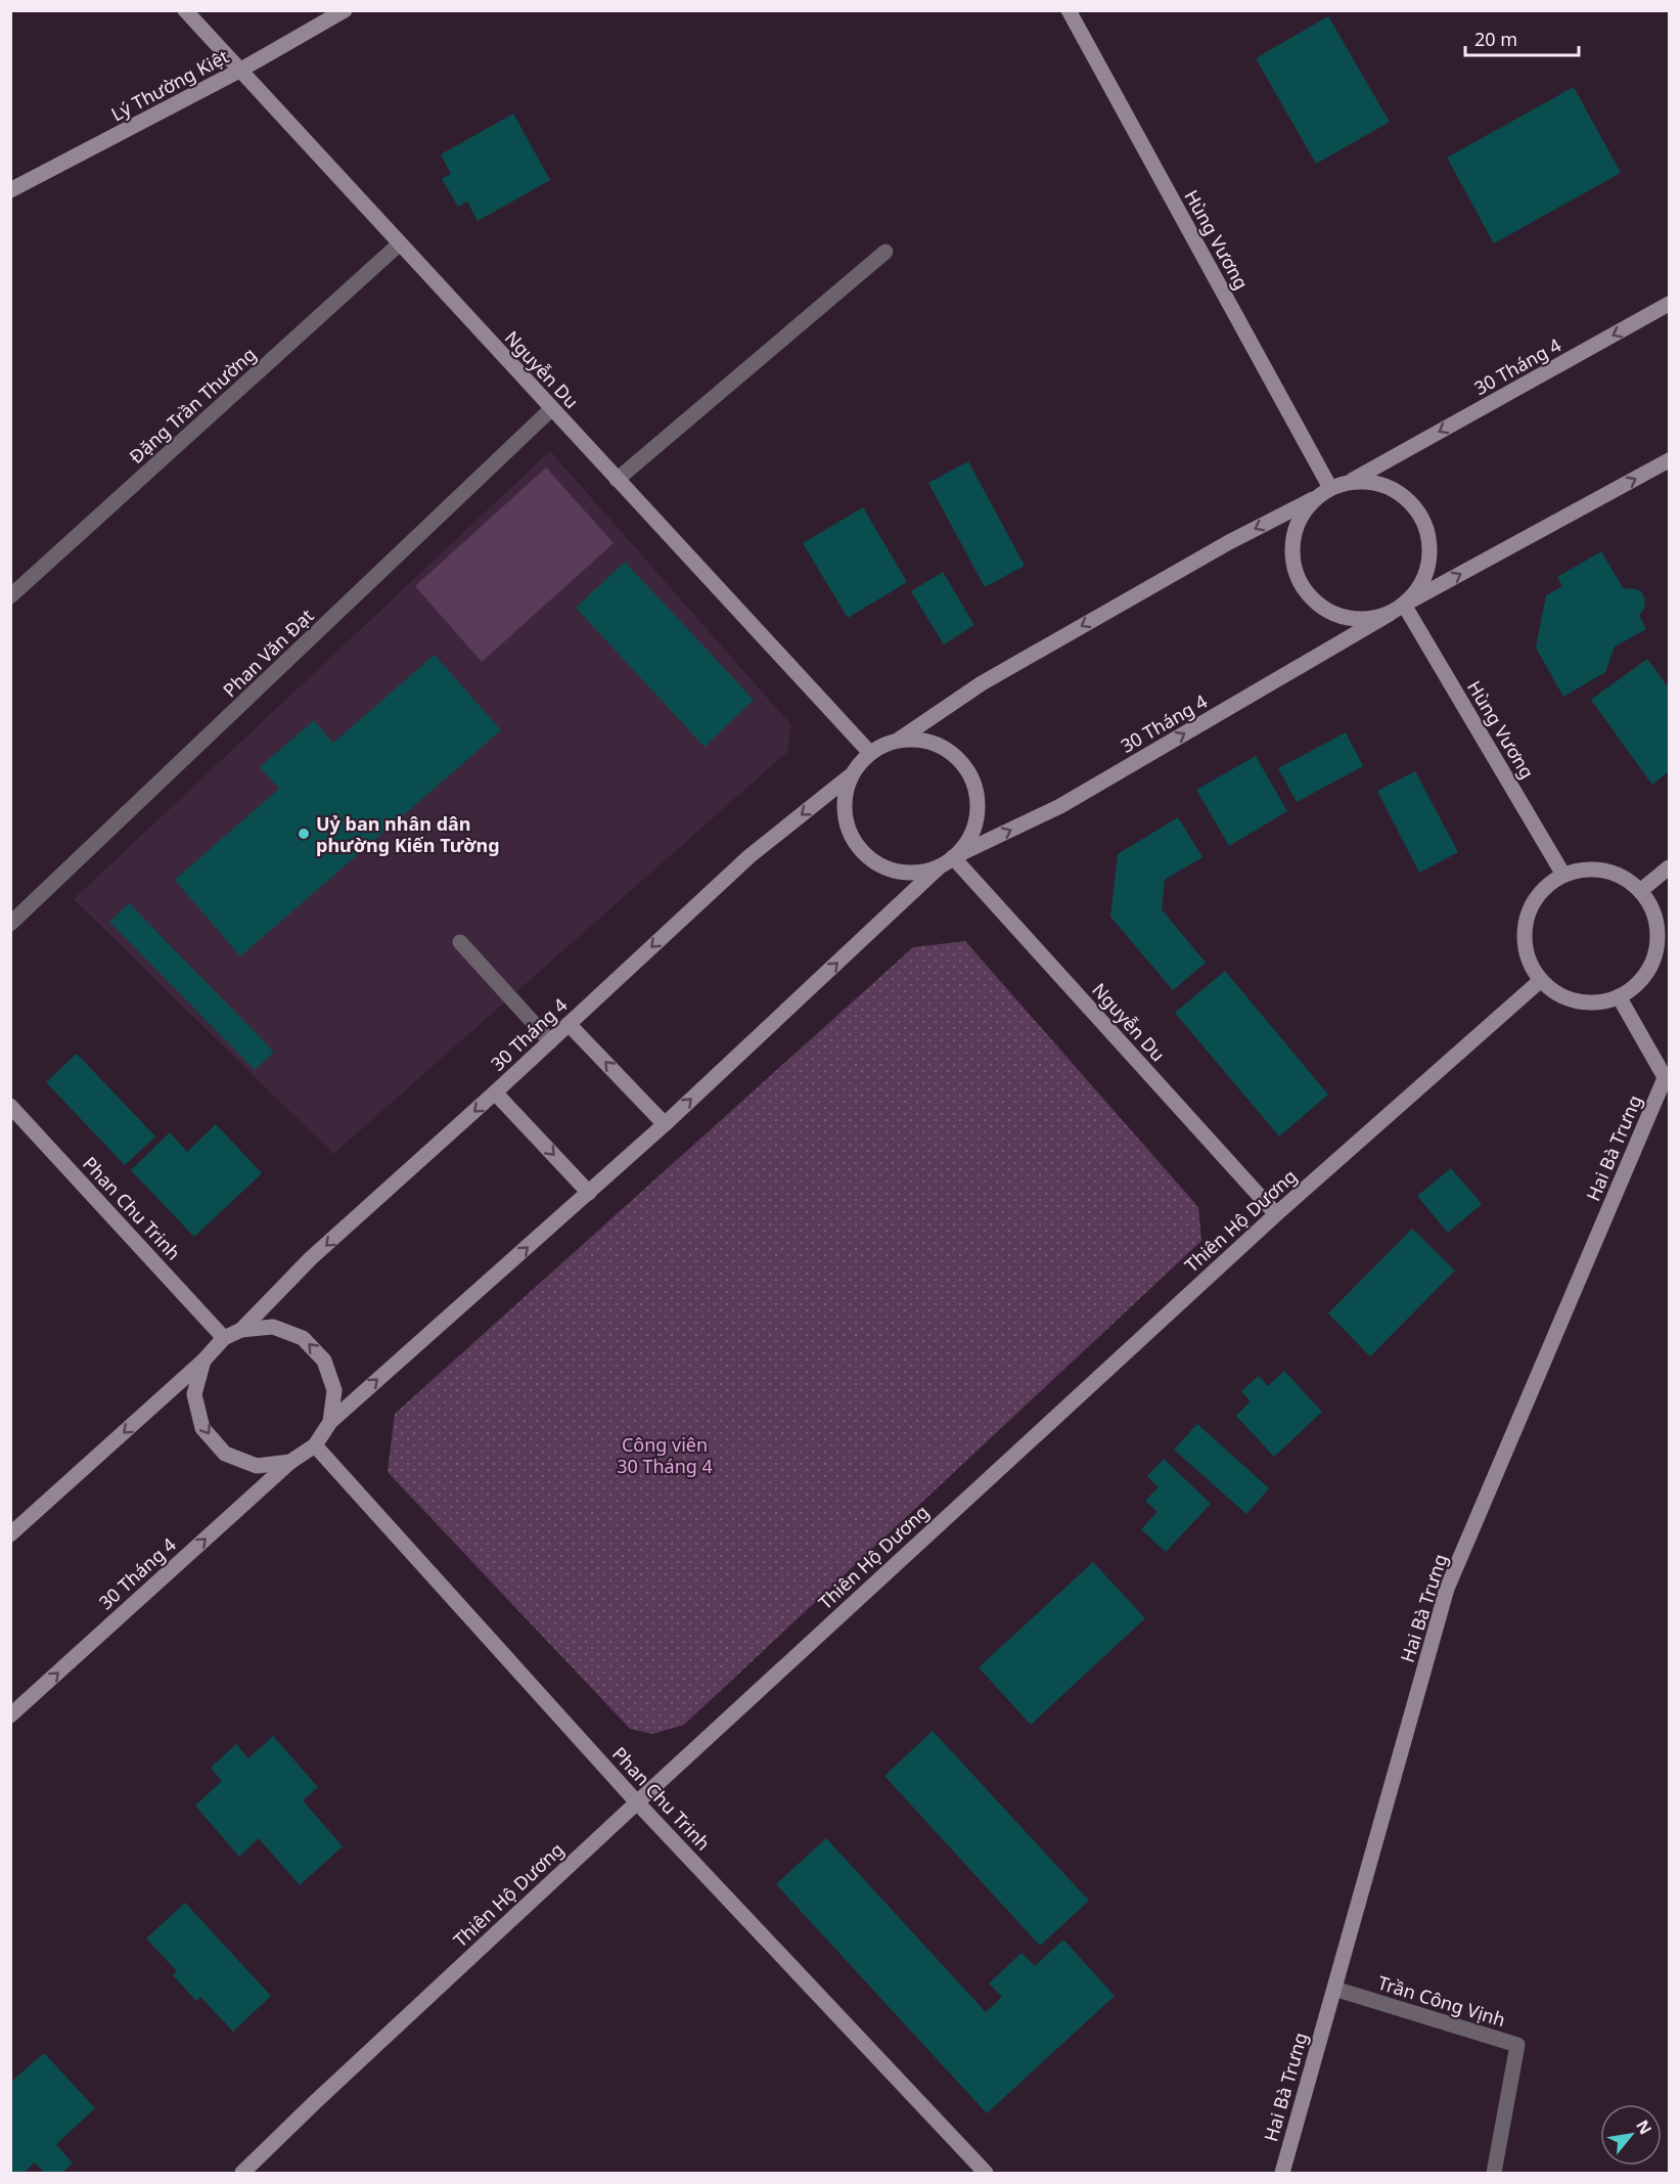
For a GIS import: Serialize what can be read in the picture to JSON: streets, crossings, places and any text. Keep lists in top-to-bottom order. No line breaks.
{"streets":{"street":["Lý Thường Kiệt","Hùng Vương","30 Tháng 4","Nguyễn Du","Đặng Trần Thường","Phan Văn Đạt","Hai Bà Trưng","Phan Chu Trinh","Thiên Hộ Dương","Trần Công Vịnh"]},"crossings":[["Lý Thường Kiệt","Nguyễn Du"],["Hùng Vương","30 Tháng 4"],["Hùng Vương","Thiên Hộ Dương"],["30 Tháng 4","Nguyễn Du"],["30 Tháng 4","Phan Chu Trinh"],["Nguyễn Du","Đặng Trần Thường"],["Nguyễn Du","Phan Văn Đạt"],["Nguyễn Du","Thiên Hộ Dương"],["Hai Bà Trưng","Trần Công Vịnh"],["Phan Chu Trinh","Thiên Hộ Dương"]],"parks":["Công viên 30 Tháng 4"],"places":["Uỷ ban nhân dân phường Kiến Tường"],"scale_bar":"20 m","north":"top right"}
